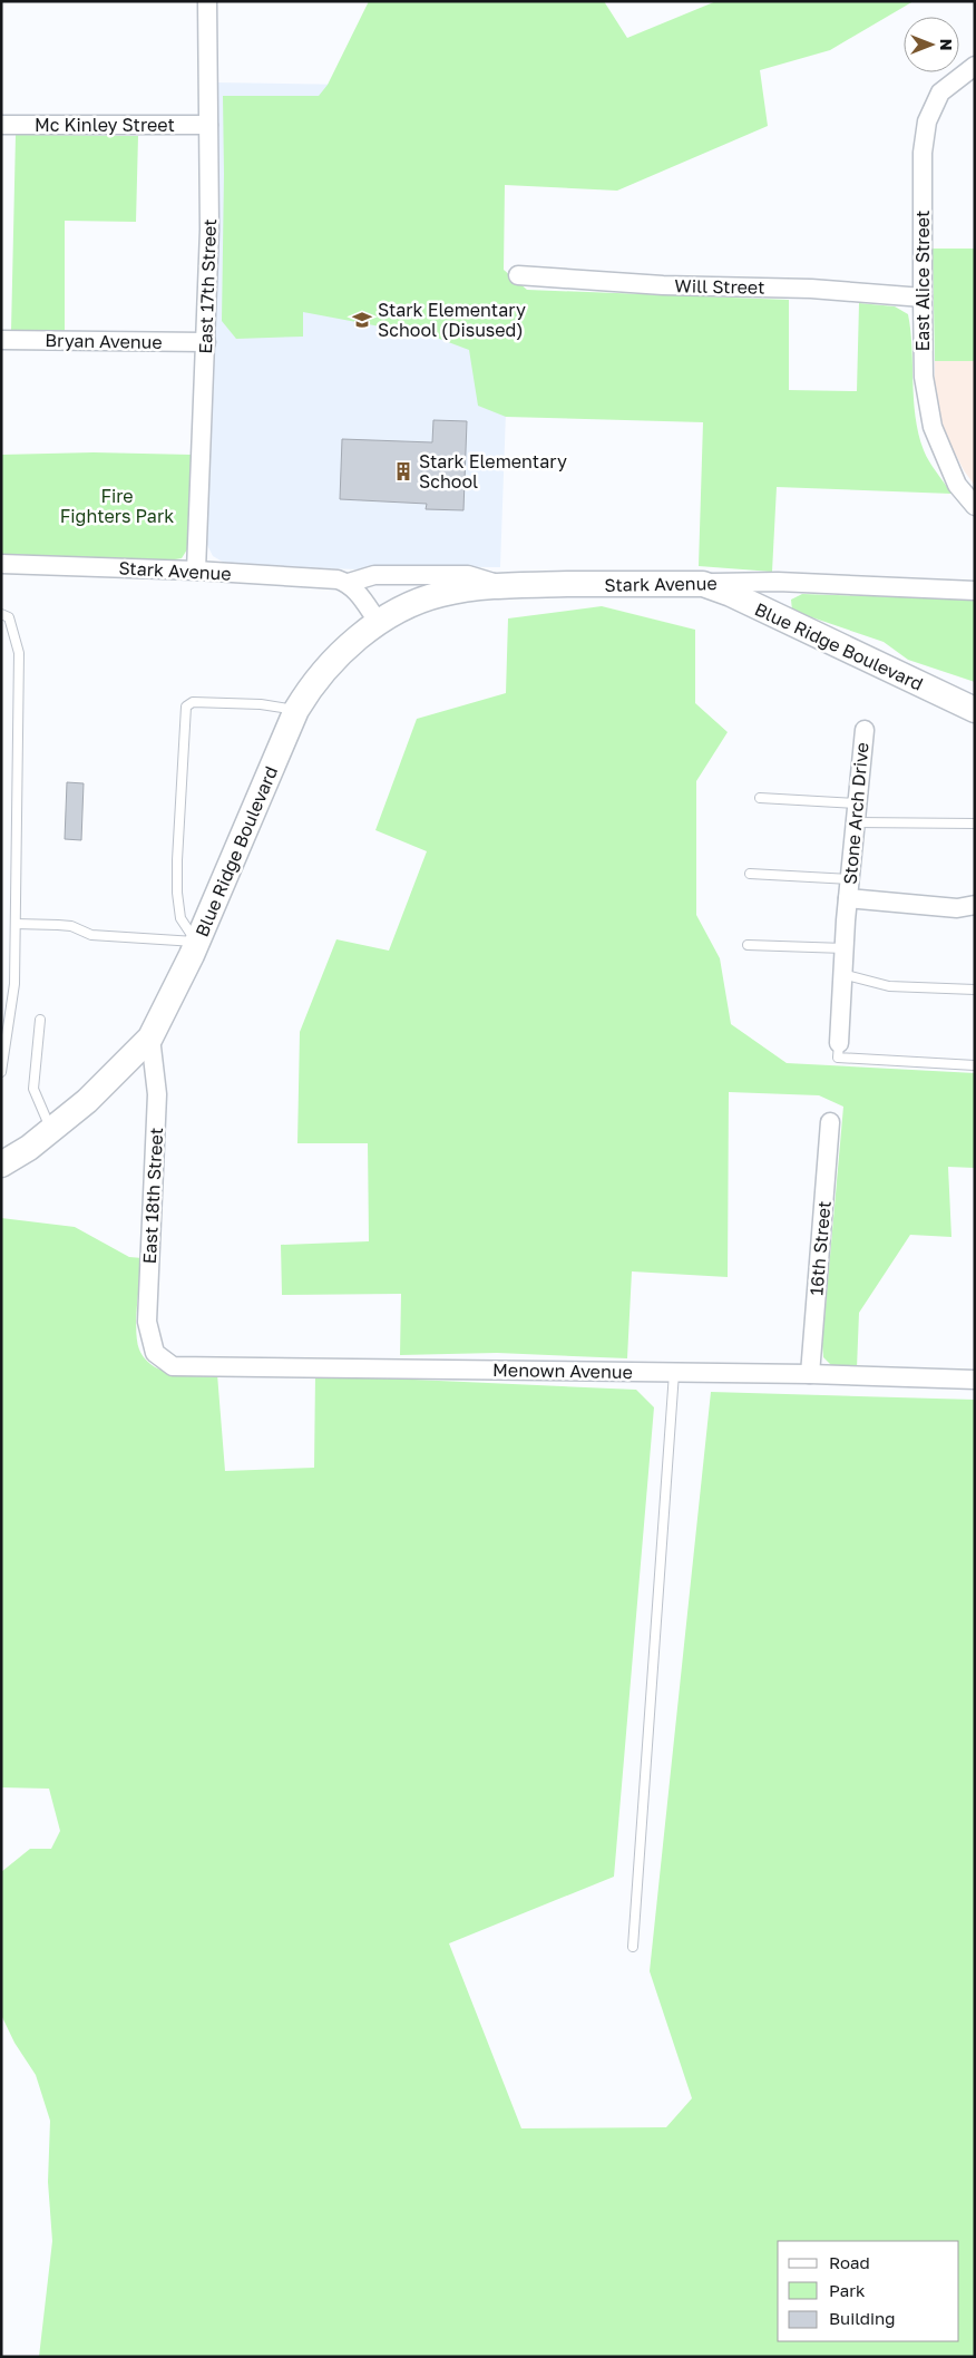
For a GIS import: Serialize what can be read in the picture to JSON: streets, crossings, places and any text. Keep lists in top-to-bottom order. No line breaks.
{"streets":{"main road":["Stark Avenue","Blue Ridge Boulevard"],"street":["Mc Kinley Street","East Alice Street","East 17th Street","Will Street","Bryan Avenue","Stone Arch Drive","East 18th Street","16th Street","Menown Avenue"]},"crossings":[["Mc Kinley Street","East 17th Street"],["East Alice Street","Will Street"],["East 17th Street","Bryan Avenue"],["East 17th Street","Stark Avenue"],["Stark Avenue","Blue Ridge Boulevard"],["Blue Ridge Boulevard","East 18th Street"],["East 18th Street","Menown Avenue"],["16th Street","Menown Avenue"]],"parks":["Fire Fighters Park"],"places":{"school or university":["Stark Elementary School (Disused)"],"building":["Stark Elementary School"]},"legend":["Road","Park","Building"],"north":"right"}
